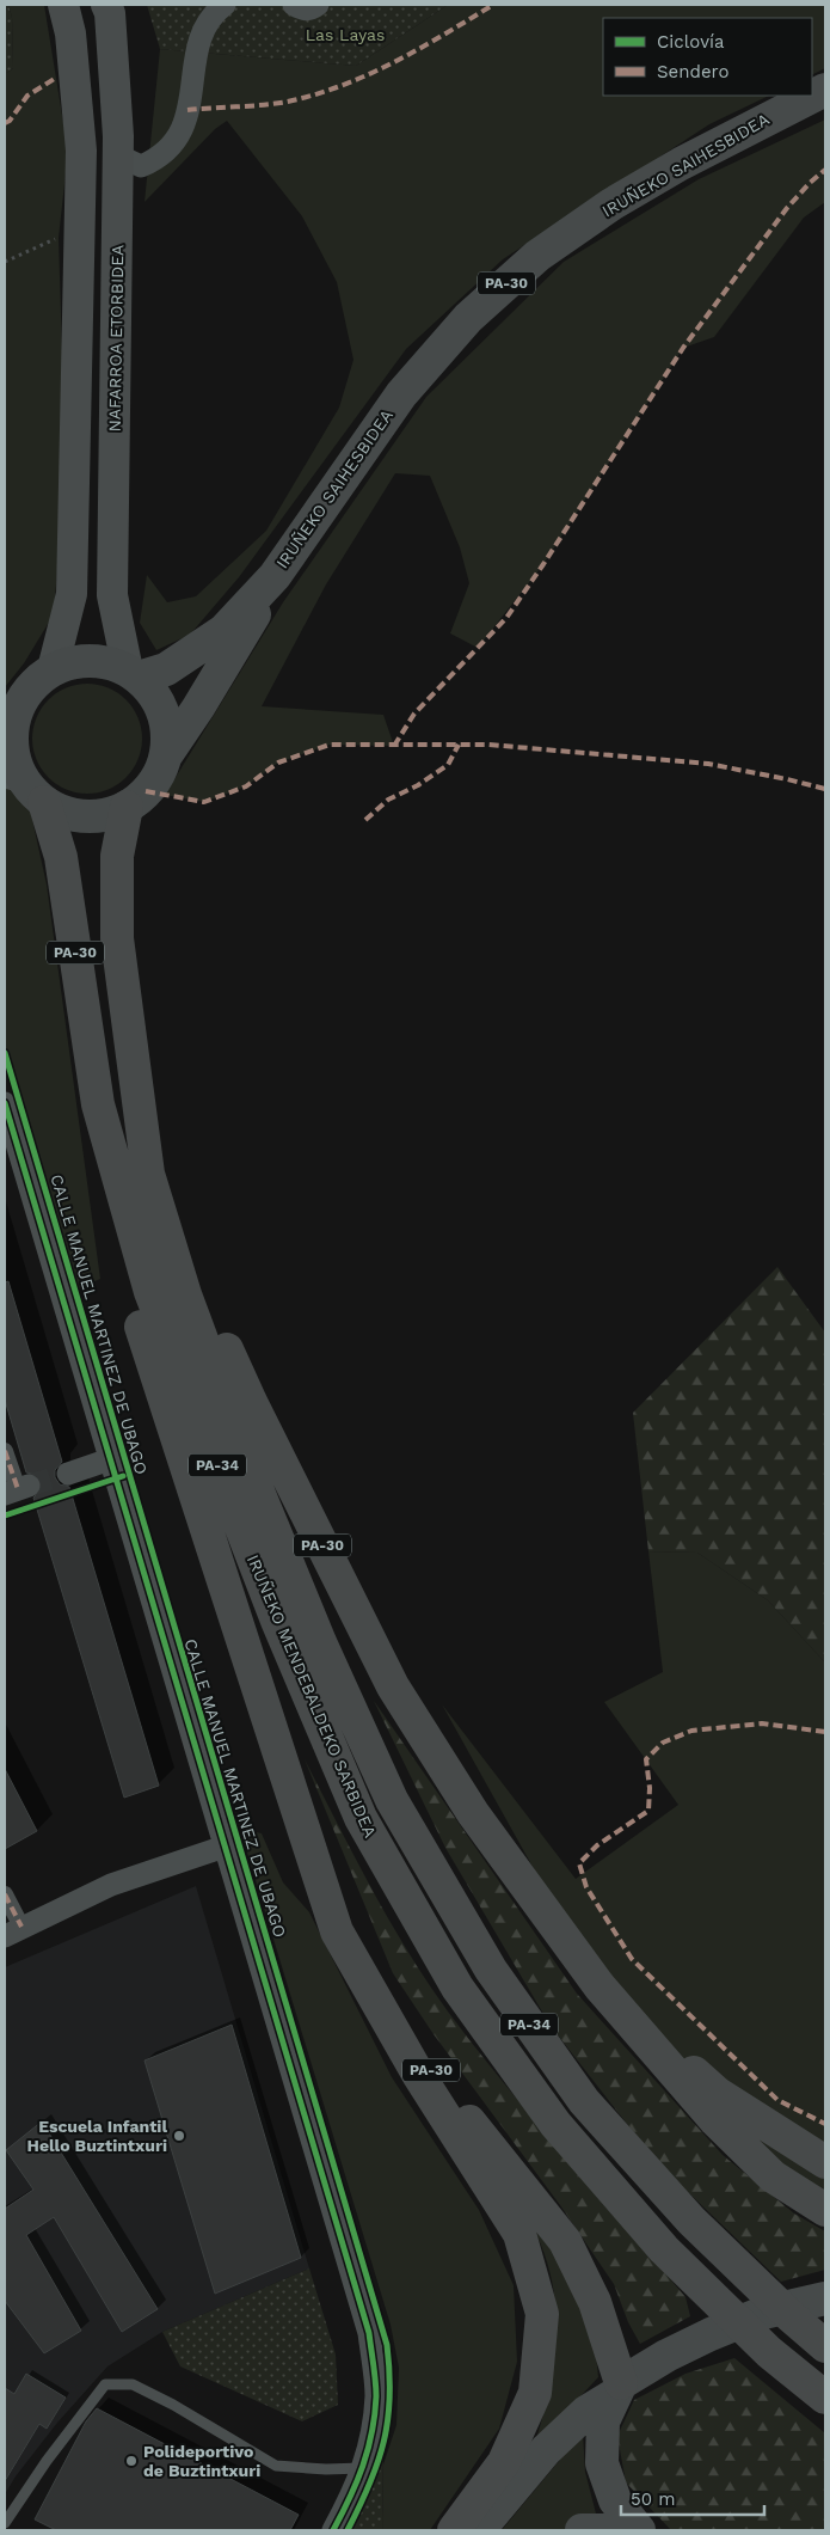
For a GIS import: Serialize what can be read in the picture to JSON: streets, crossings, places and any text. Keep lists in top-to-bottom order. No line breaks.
{"streets":{"highway":["IRUÑEKO SAIHESBIDEA","PA-30","PA-34","IRUÑEKO MENDEBALDEKO SARBIDEA"],"main road":["NAFARROA ETORBIDEA"],"cycle path":["CALLE MANUEL MARTINEZ DE UBAGO"]},"crossings":[["IRUÑEKO SAIHESBIDEA","PA-30"],["IRUÑEKO SAIHESBIDEA","NAFARROA ETORBIDEA"],["PA-30","NAFARROA ETORBIDEA"],["PA-30","IRUÑEKO MENDEBALDEKO SARBIDEA"]],"parks":["Las Layas"],"places":["Escuela Infantil Hello Buztintxuri","Polideportivo de Buztintxuri"],"legend":["Ciclovía","Sendero"],"scale_bar":"50 m"}
